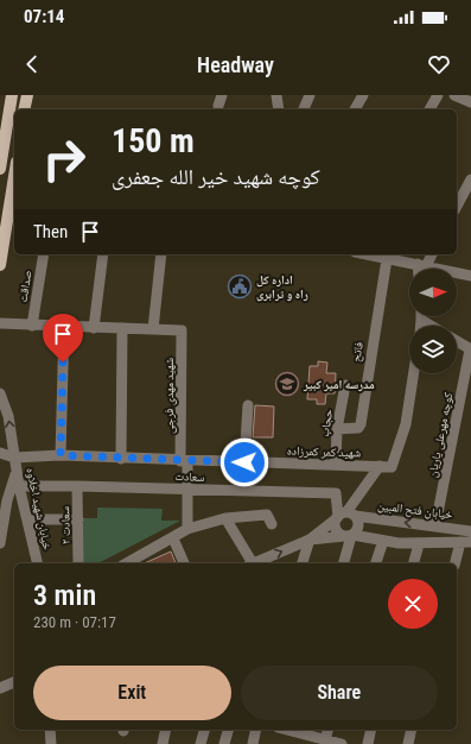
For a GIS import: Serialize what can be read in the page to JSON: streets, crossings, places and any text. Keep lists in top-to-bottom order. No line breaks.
{"streets":{"street":["صداقت","فاتح","شهید مهدی فرجی","حجاب","کوچه مهرعلی یاریان","شهید کمر کمرزاده","سعادت","خیابان شهید اخلاوه","خیابان فتح المبین","سعادت ۲"]},"crossings":[["فاتح","حجاب"],["شهید مهدی فرجی","شهید کمر کمرزاده"],["شهید مهدی فرجی","سعادت"],["حجاب","شهید کمر کمرزاده"],["کوچه مهرعلی یاریان","خیابان فتح المبین"],["شهید کمر کمرزاده","خیابان شهید اخلاوه"],["سعادت","خیابان شهید اخلاوه"],["سعادت","خیابان فتح المبین"],["سعادت","سعادت ۲"]],"places":{"public building":["اداره کل راه و ترابری"],"school or university":["مدرسه امیر کبیر"]},"north":"right","page":{"status":"07:14","header":"Headway","turn":["150 m","کوچه شهید خیر الله جعفری"],"then":"Then","heading":["3 min","230 m · 07:17"],"buttons":["Exit","Share"]}}
